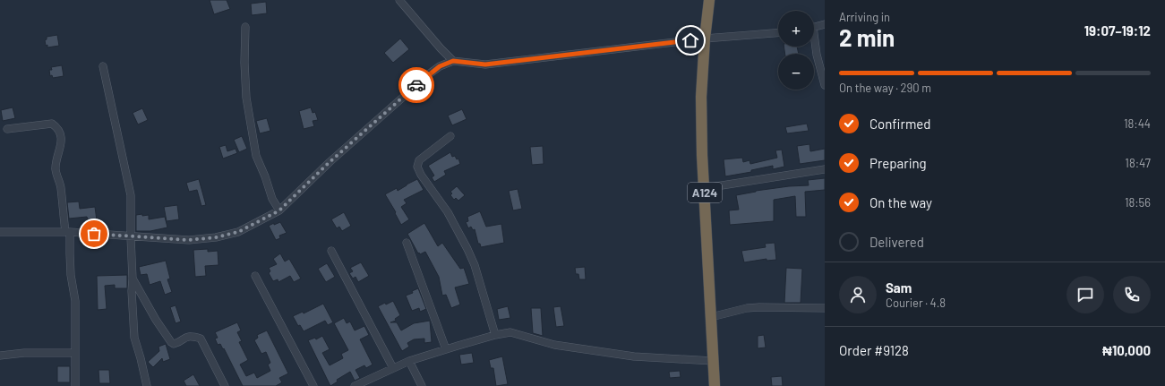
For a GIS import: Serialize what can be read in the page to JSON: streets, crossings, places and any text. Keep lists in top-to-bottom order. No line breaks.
{"streets":{"highway":["A124"]},"page":{"heading":["2 min","Arriving in","19:07–19:12"],"panel":["Sam","Courier · 4.8","Order #9128","₦10,000"],"map_buttons":["+","−"],"bar":"On the way · 290 m","list":[["Confirmed","18:44"],["Preparing","18:47"],["On the way","18:56"],"Delivered"]}}
